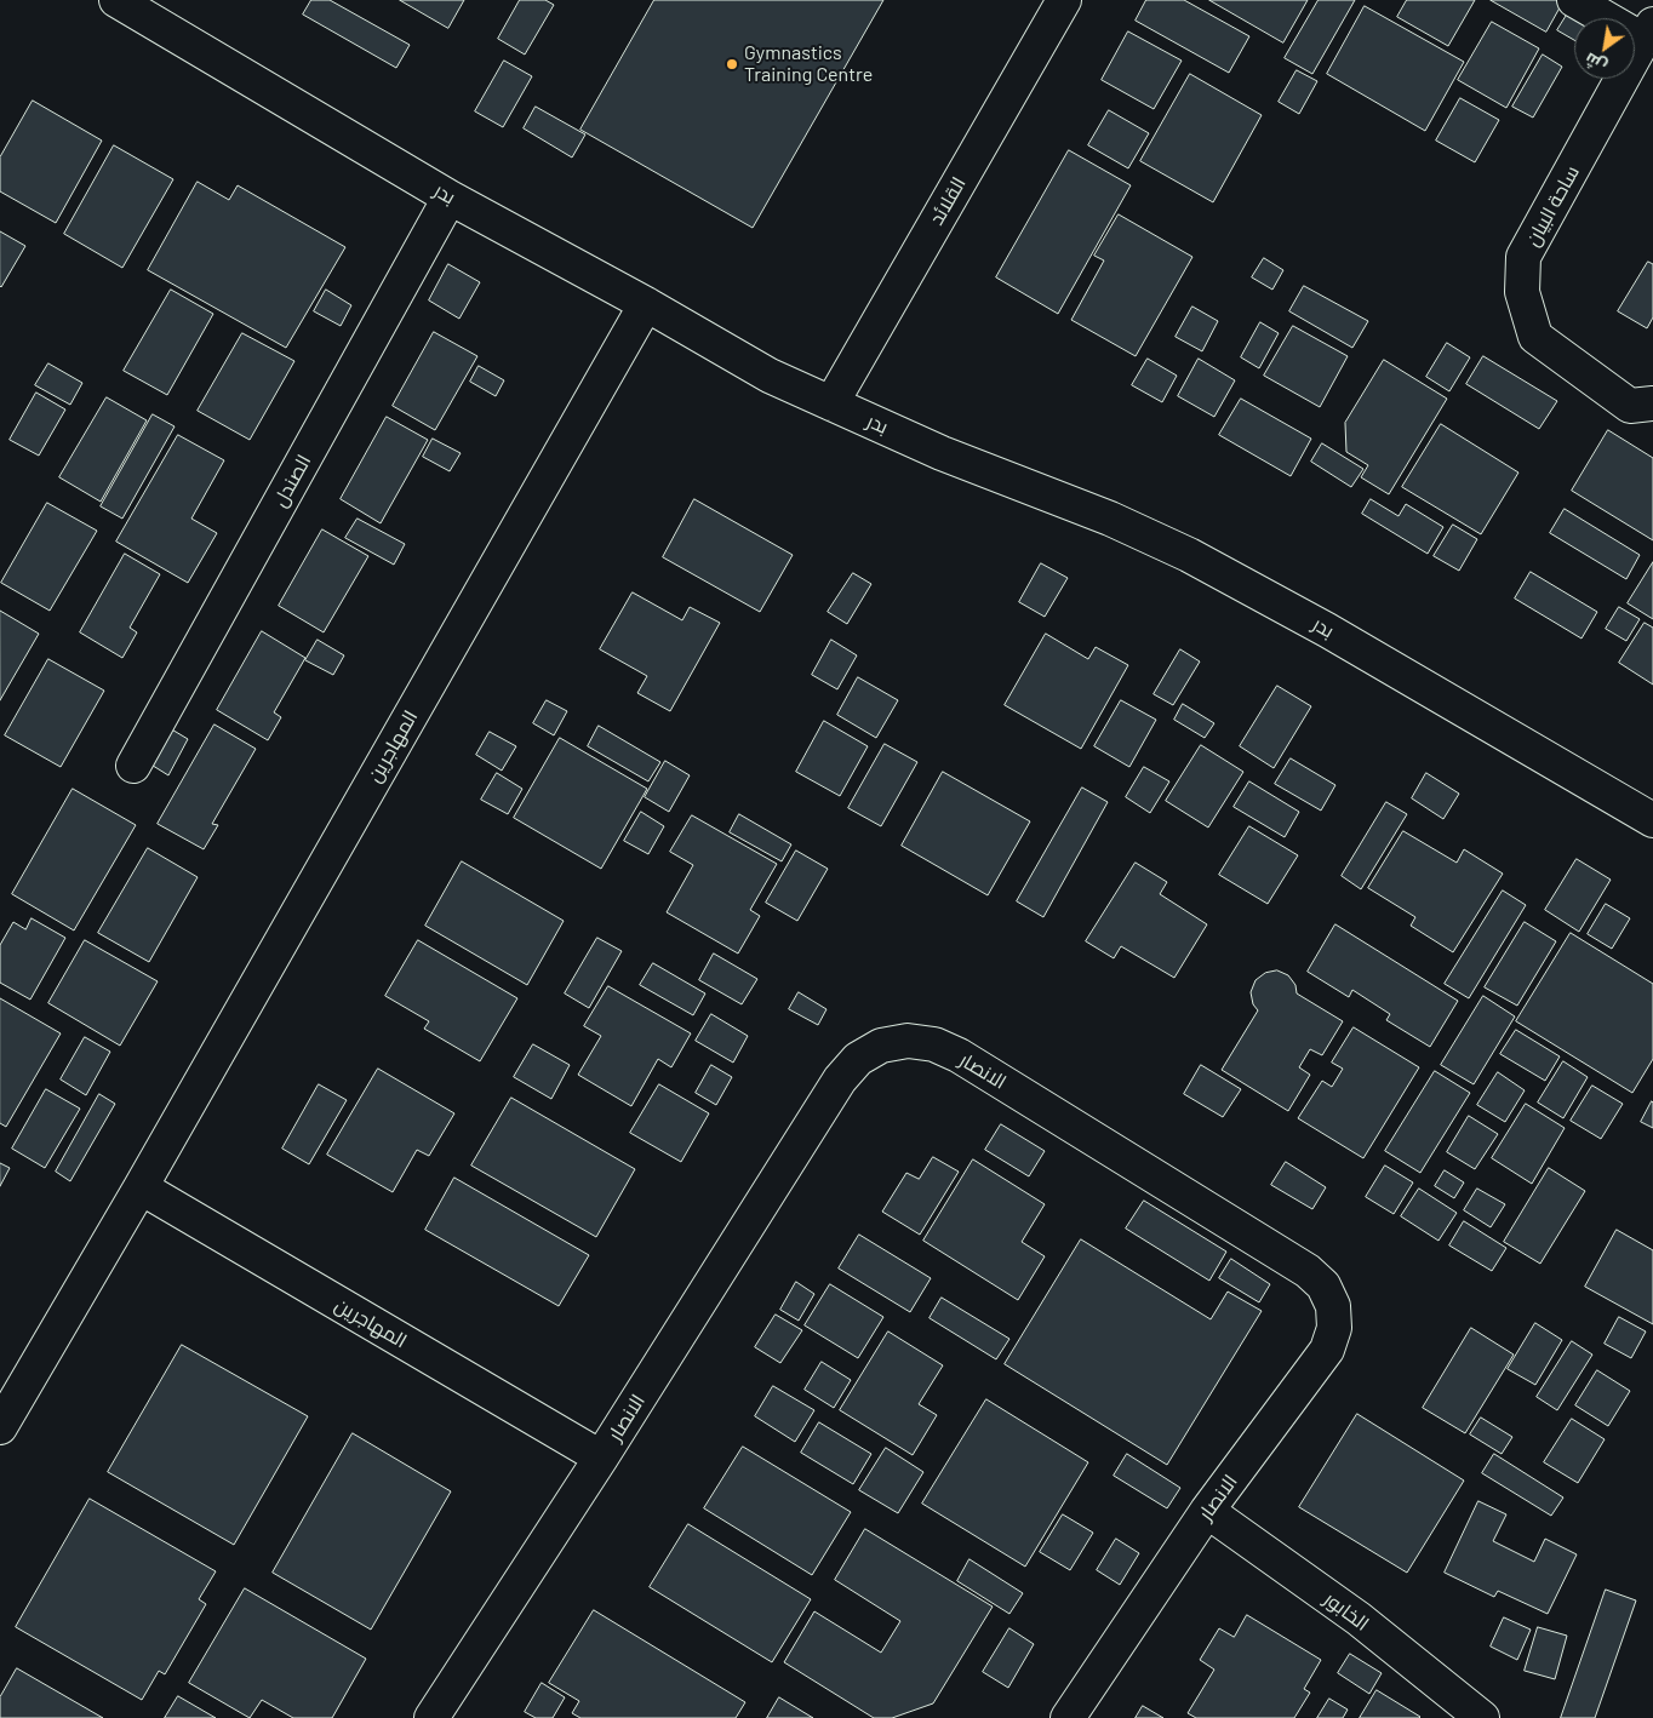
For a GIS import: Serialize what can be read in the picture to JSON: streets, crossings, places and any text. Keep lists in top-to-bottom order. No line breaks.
{"streets":{"street":["بدر","القلائد","ساحة البيان","الصندل","المهاجرين","الانصار","الخابور"]},"crossings":[["بدر","القلائد"],["بدر","الصندل"],["بدر","المهاجرين"],["المهاجرين","الانصار"],["الانصار","الخابور"]],"places":["Gymnastics Training Centre"],"north":"bottom left"}
